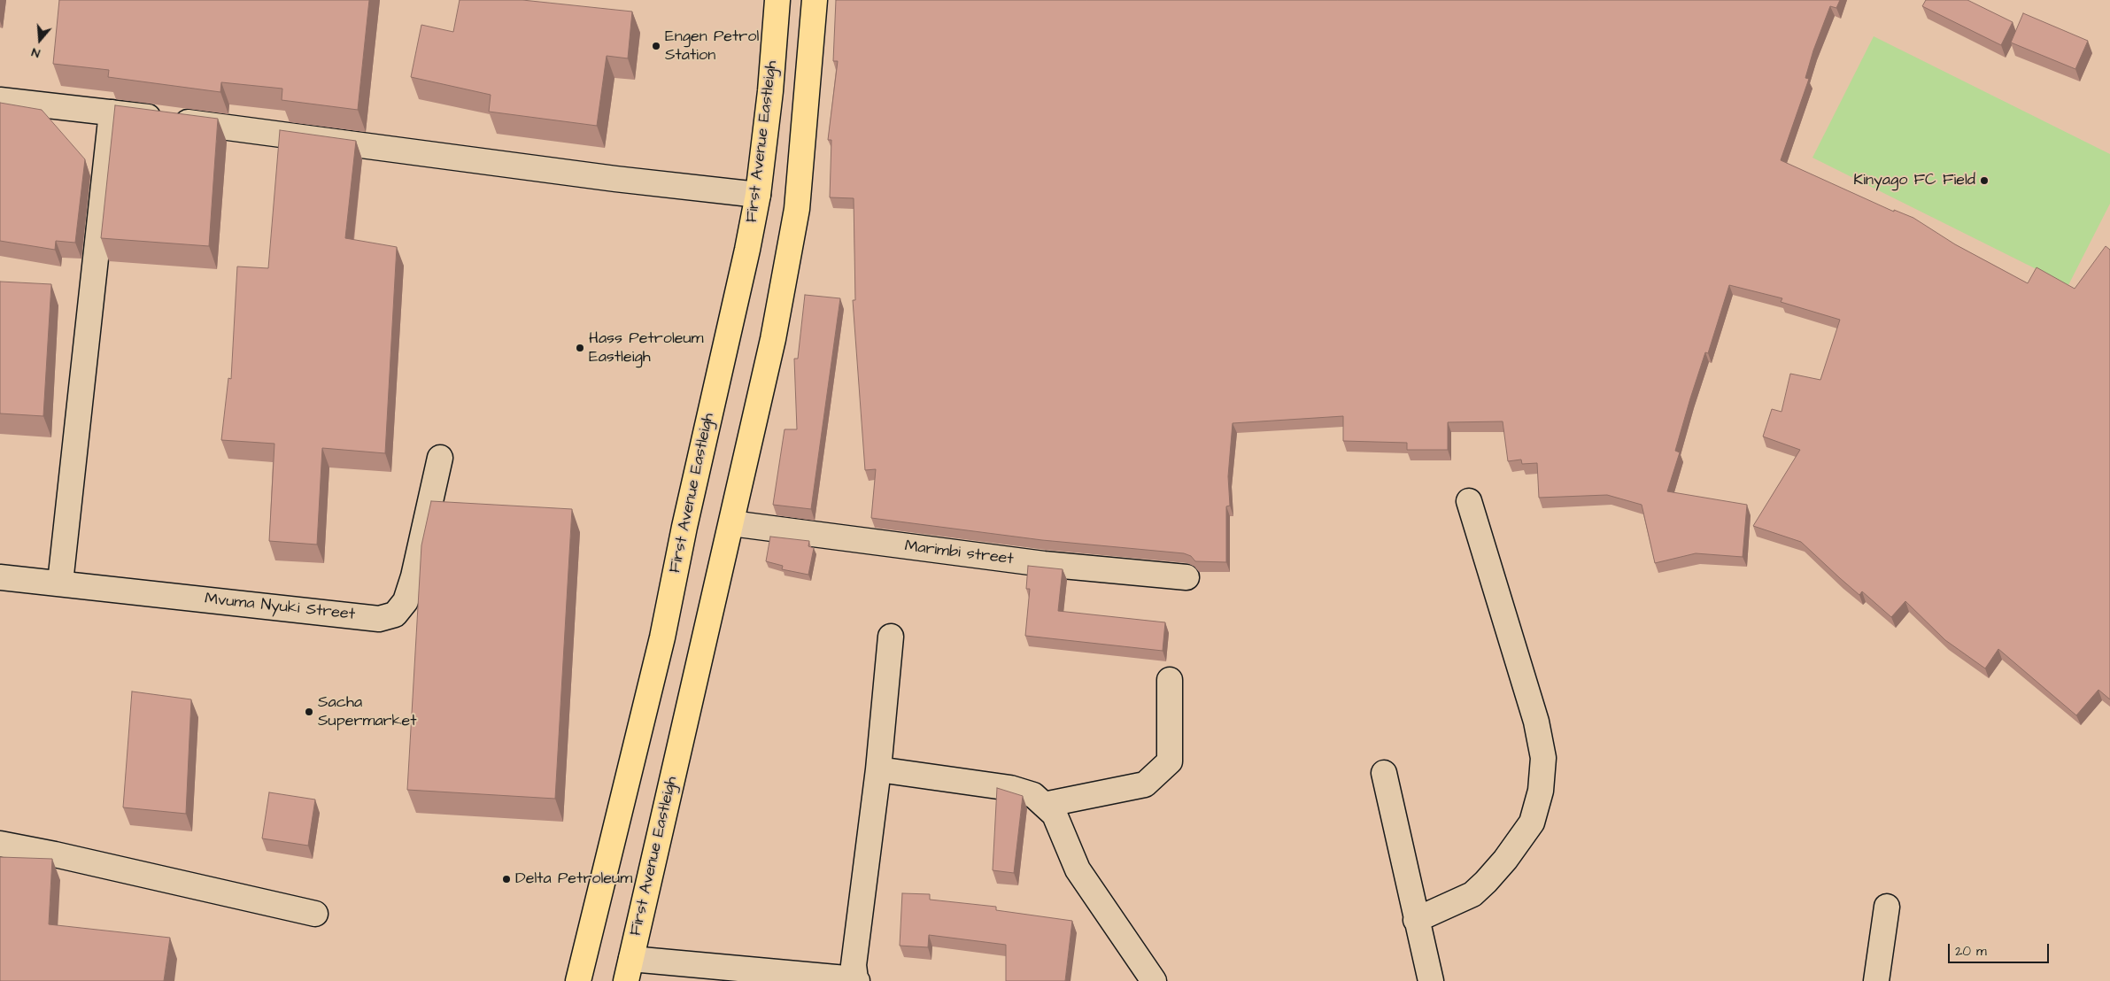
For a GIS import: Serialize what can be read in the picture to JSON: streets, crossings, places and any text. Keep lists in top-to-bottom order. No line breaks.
{"streets":{"main road":["First Avenue Eastleigh"],"street":["Marimbi street","Mvuma Nyuki Street"]},"crossings":[["First Avenue Eastleigh","Marimbi street"]],"places":["Engen Petrol Station","Kinyago FC Field","Hass Petroleum Eastleigh","Sacha Supermarket","Delta Petroleum"],"scale_bar":"20 m","north":"bottom"}
